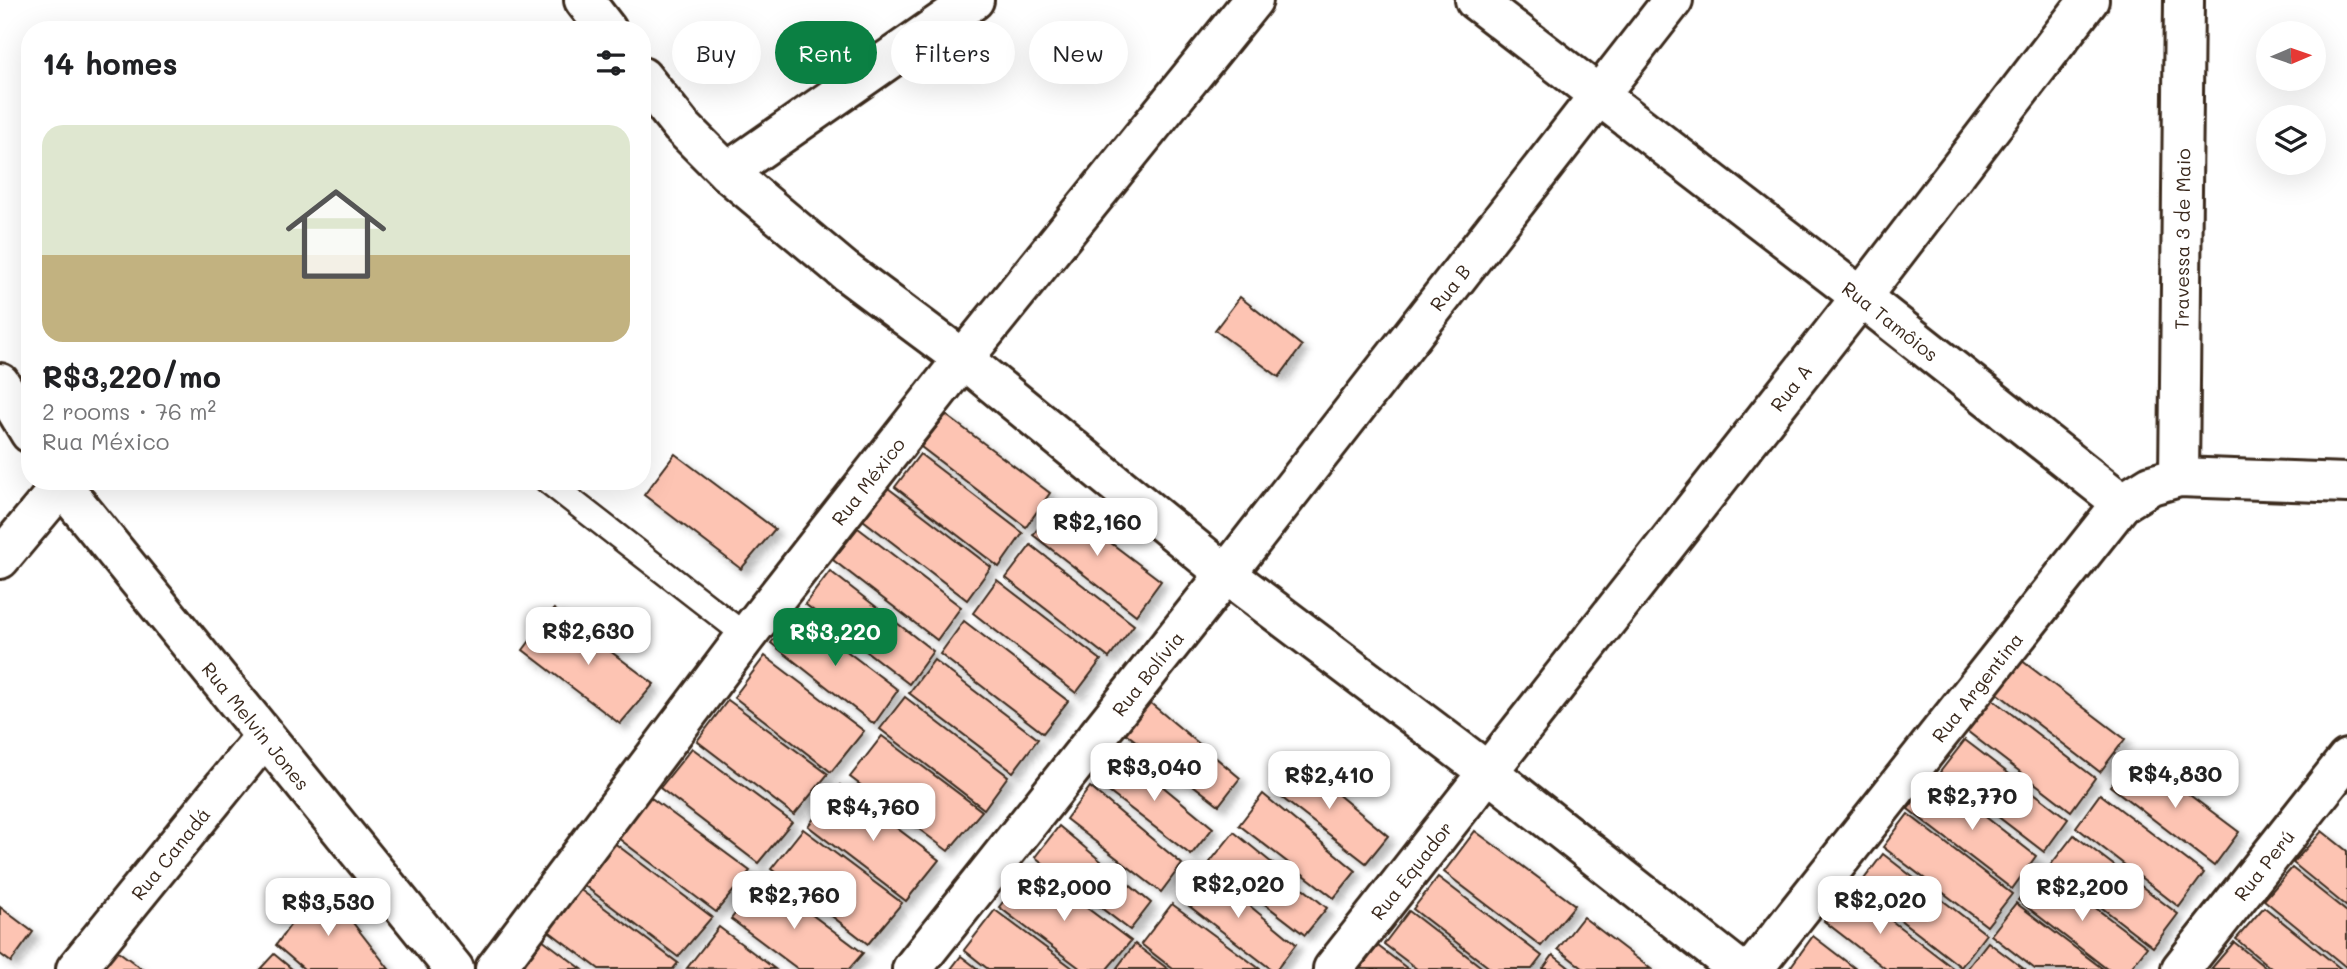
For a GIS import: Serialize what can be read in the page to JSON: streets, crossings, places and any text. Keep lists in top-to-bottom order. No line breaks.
{"streets":{"street":["Travessa 3 de Maio","Rua B","Rua Tamôios","Rua A","Rua México","Rua Bolívia","Rua Argentina","Rua Melvin Jones","Rua Canadá","Rua Perú","Rua Equador"]},"crossings":[["Rua B","Rua Tamôios"],["Rua B","Rua Bolívia"],["Rua Tamôios","Rua A"],["Rua Tamôios","Rua Argentina"],["Rua A","Rua Equador"],["Rua Melvin Jones","Rua Canadá"]],"north":"right","page":{"chip":["Buy","Rent","Filters","New"],"heading":"14 homes","list":[{"name":"R$3,220/mo","note":"2 rooms · 76 m² · Rua México"}],"price":["R$2,160","R$2,630","R$3,220","R$3,040","R$4,830","R$2,410","R$2,770","R$4,760","R$2,020","R$2,000","R$2,200","R$2,760","R$2,020","R$3,530"]}}
